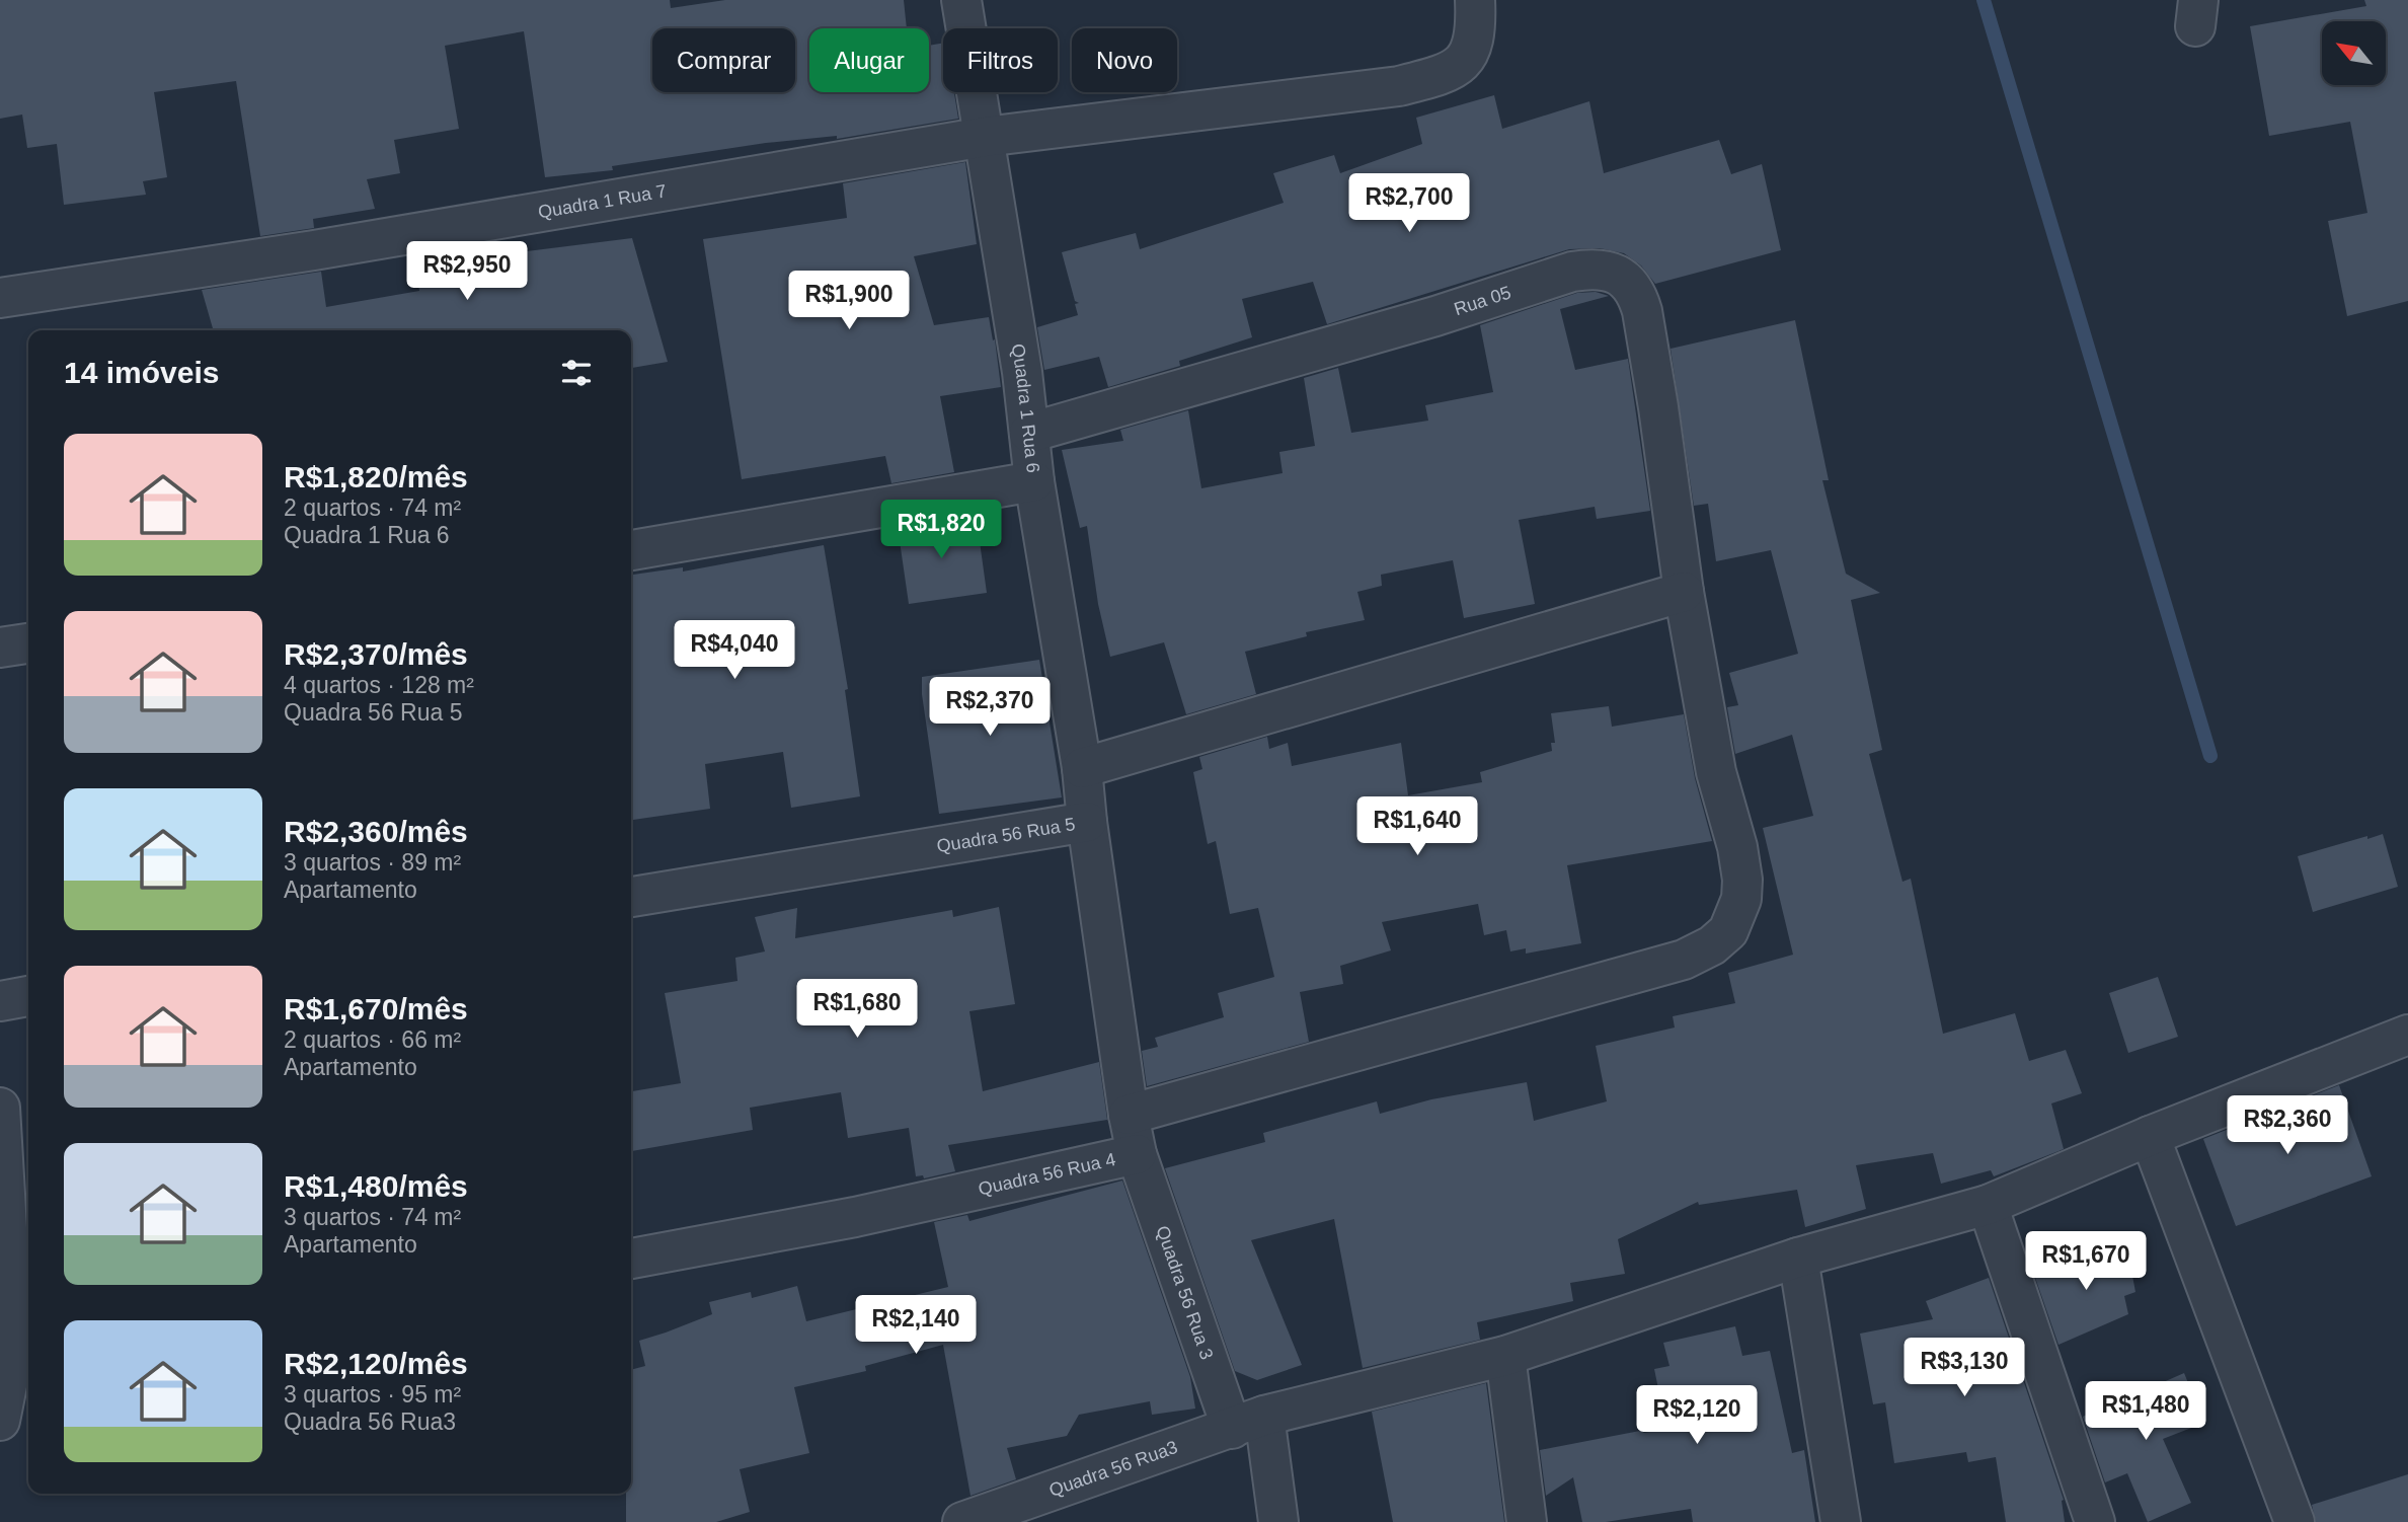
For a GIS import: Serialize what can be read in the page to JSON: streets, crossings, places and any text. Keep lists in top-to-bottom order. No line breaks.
{"streets":{"street":["Quadra 1 Rua 7","Rua 05","Quadra 1 Rua 6","Quadra 56 Rua 5","Quadra 56 Rua 4","Quadra 56 Rua 3","Quadra 56 Rua3"]},"crossings":[["Quadra 1 Rua 7","Quadra 1 Rua 6"],["Rua 05","Quadra 1 Rua 6"],["Rua 05","Quadra 56 Rua 4"],["Quadra 1 Rua 6","Quadra 56 Rua 5"],["Quadra 56 Rua 5","Quadra 56 Rua 4"],["Quadra 56 Rua 4","Quadra 56 Rua 3"],["Quadra 56 Rua 3","Quadra 56 Rua3"]],"north":"top left","page":{"chip":["Comprar","Alugar","Filtros","Novo"],"price":["R$2,700","R$2,950","R$1,900","R$1,820","R$4,040","R$2,370","R$1,640","R$1,680","R$2,360","R$1,670","R$2,140","R$3,130","R$1,480","R$2,120"],"heading":"14 imóveis","list":[{"name":"R$1,820/mês","note":"2 quartos · 74 m² · Quadra 1 Rua 6"},{"name":"R$2,370/mês","note":"4 quartos · 128 m² · Quadra 56 Rua 5"},{"name":"R$2,360/mês","note":"3 quartos · 89 m² · Apartamento"},{"name":"R$1,670/mês","note":"2 quartos · 66 m² · Apartamento"},{"name":"R$1,480/mês","note":"3 quartos · 74 m² · Apartamento"},{"name":"R$2,120/mês","note":"3 quartos · 95 m² · Quadra 56 Rua3"}]}}
